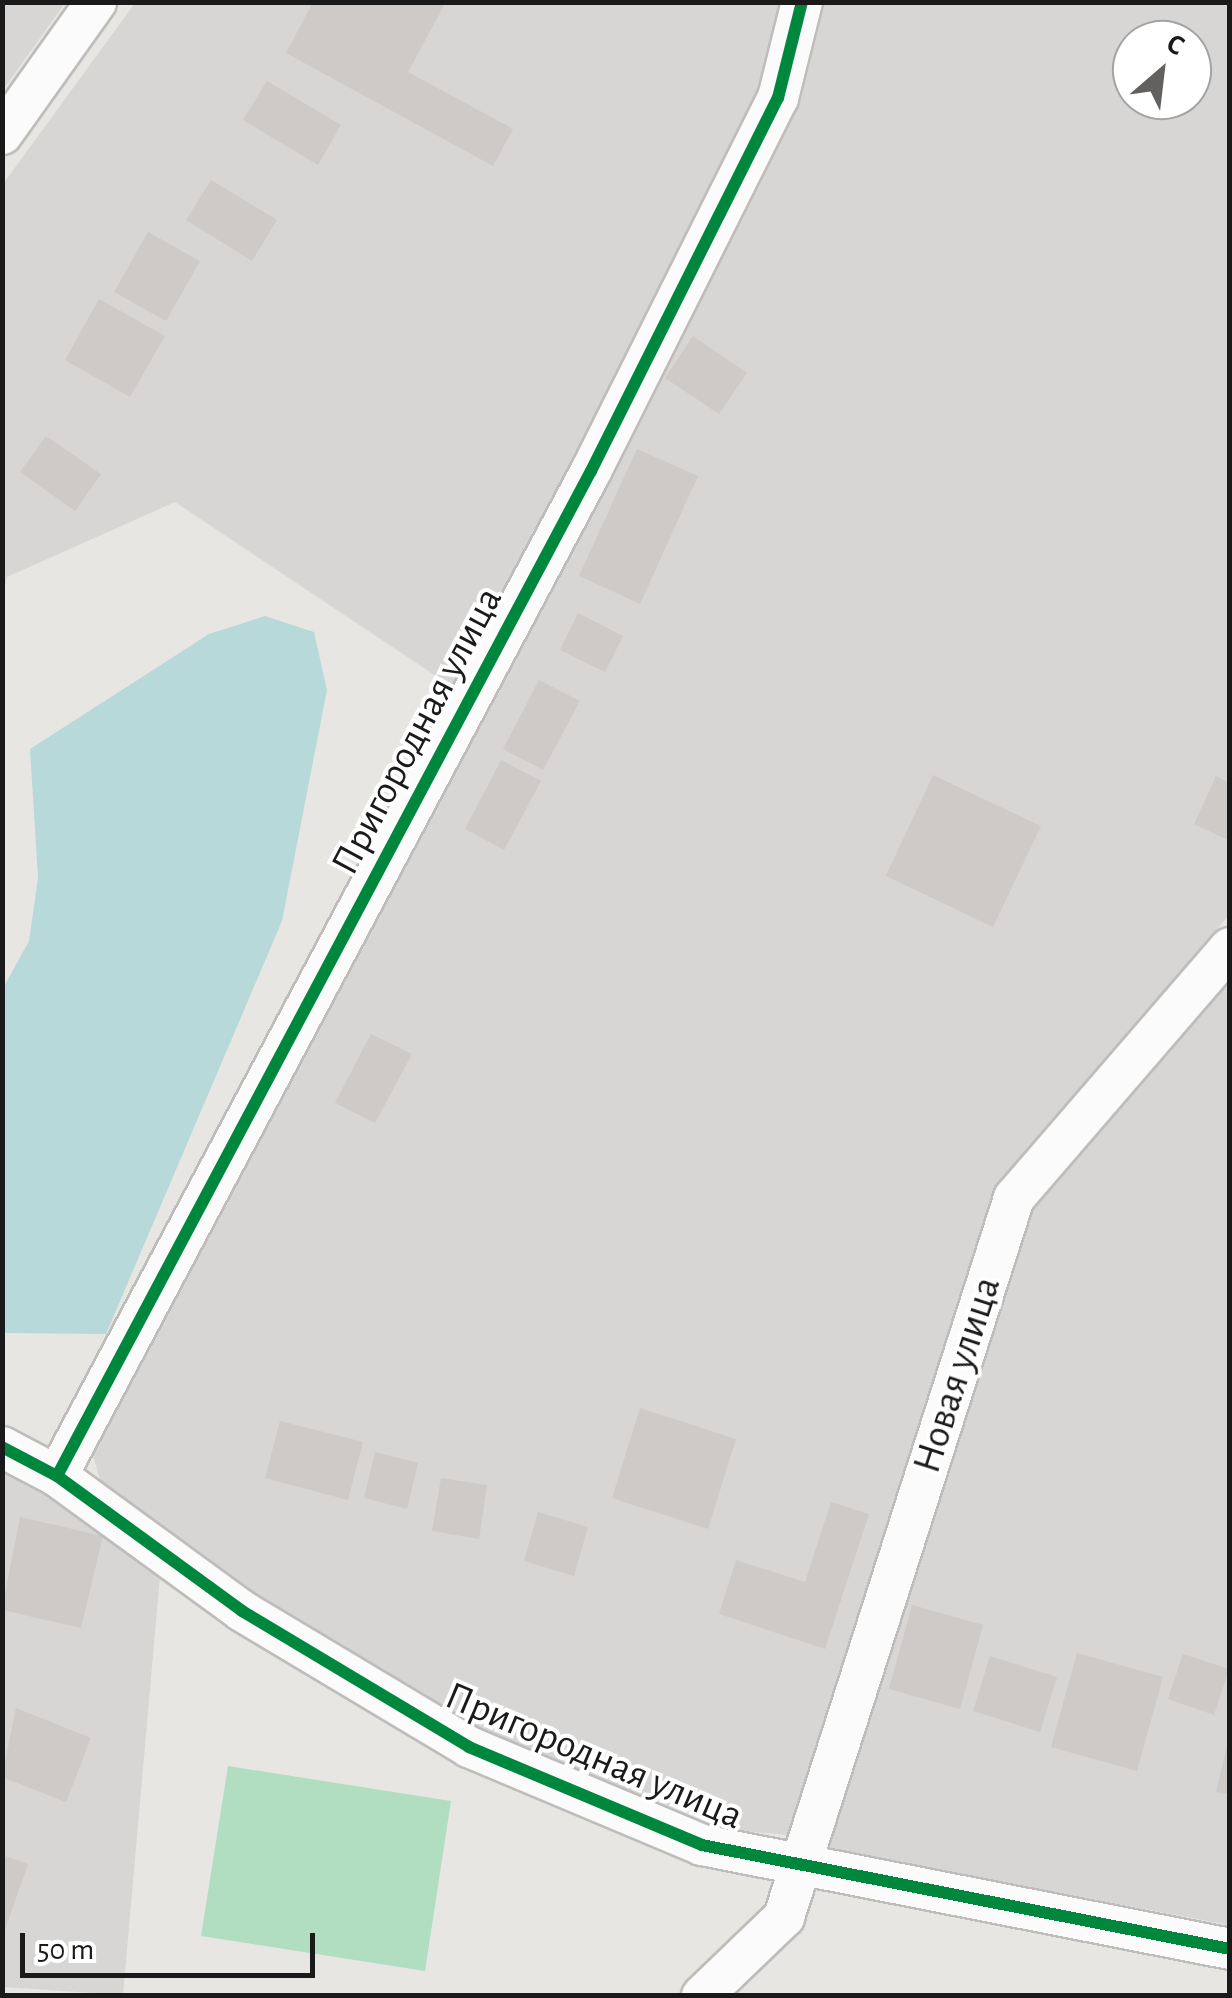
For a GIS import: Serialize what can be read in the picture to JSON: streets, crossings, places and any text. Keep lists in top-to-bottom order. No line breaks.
{"streets":{"street":["Пригородная улица","Новая улица"]},"crossings":[["Пригородная улица","Новая улица"]],"scale_bar":"50 m","north":"top right"}
